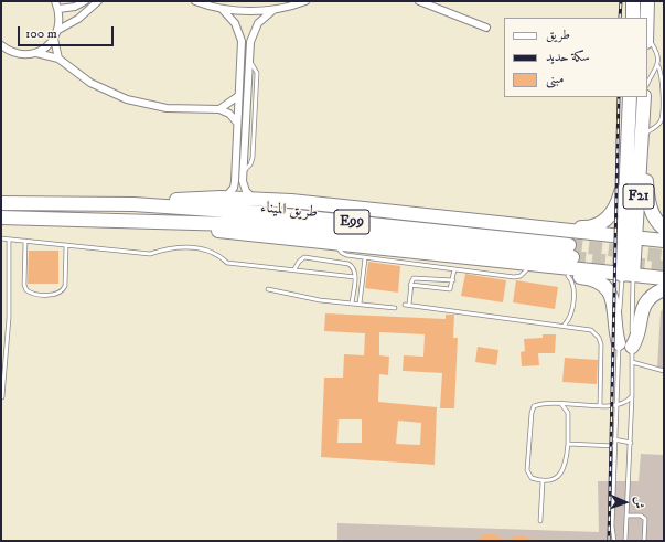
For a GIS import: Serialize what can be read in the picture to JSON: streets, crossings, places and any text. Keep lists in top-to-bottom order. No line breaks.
{"streets":{"highway":["F21","طريق الميناء","E99"]},"legend":["طريق","سكة حديد","مبنى"],"scale_bar":"100 m","north":"right"}
